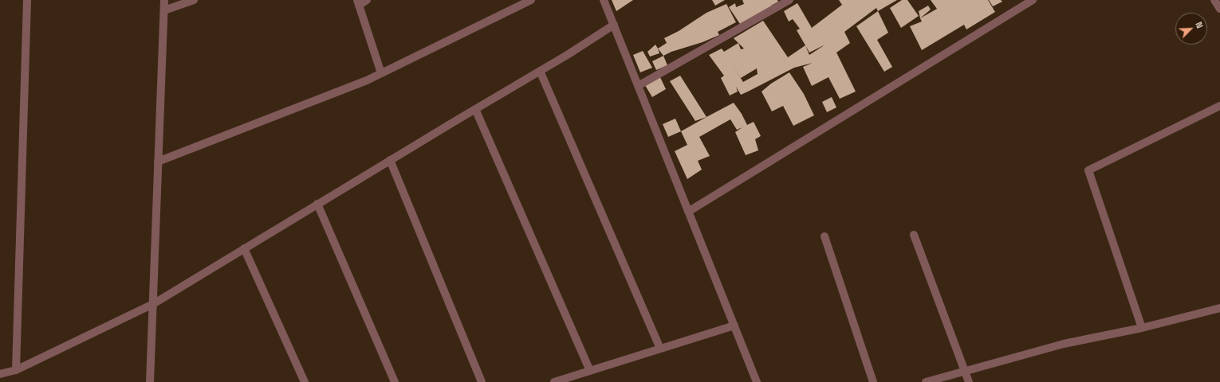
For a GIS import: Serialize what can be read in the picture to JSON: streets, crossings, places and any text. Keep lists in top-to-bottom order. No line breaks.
{"north":"top right"}
